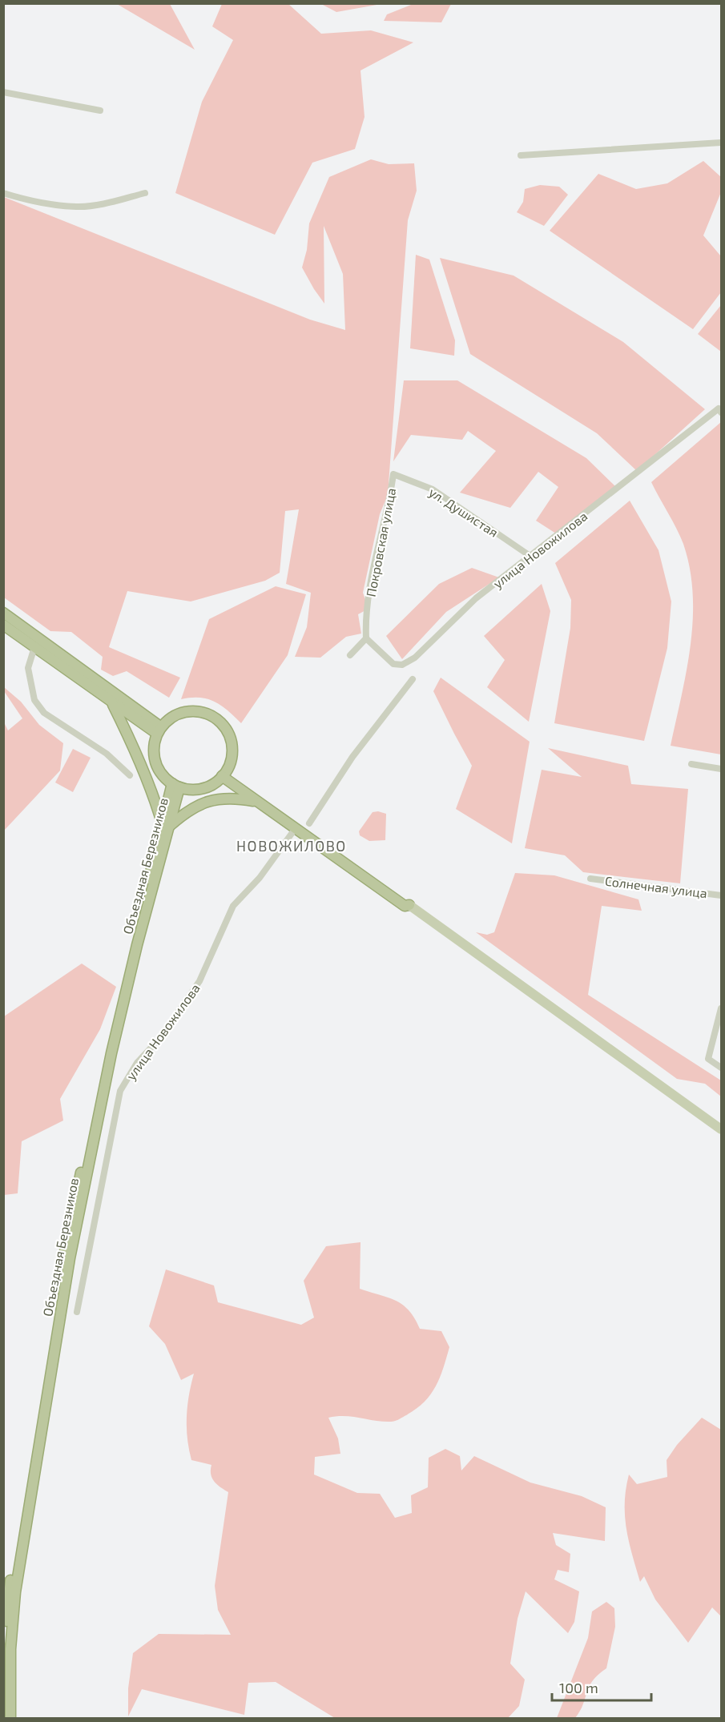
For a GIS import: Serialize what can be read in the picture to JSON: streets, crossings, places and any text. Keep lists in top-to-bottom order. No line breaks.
{"streets":{"highway":["Объездная Березников"],"street":["ул. Душистая","Покровская улица","улица Новожилова","Солнечная улица"]},"crossings":[["ул. Душистая","Покровская улица"],["ул. Душистая","улица Новожилова"],["Покровская улица","улица Новожилова"]],"districts":["НОВОЖИЛОВО"],"scale_bar":"100 m"}
